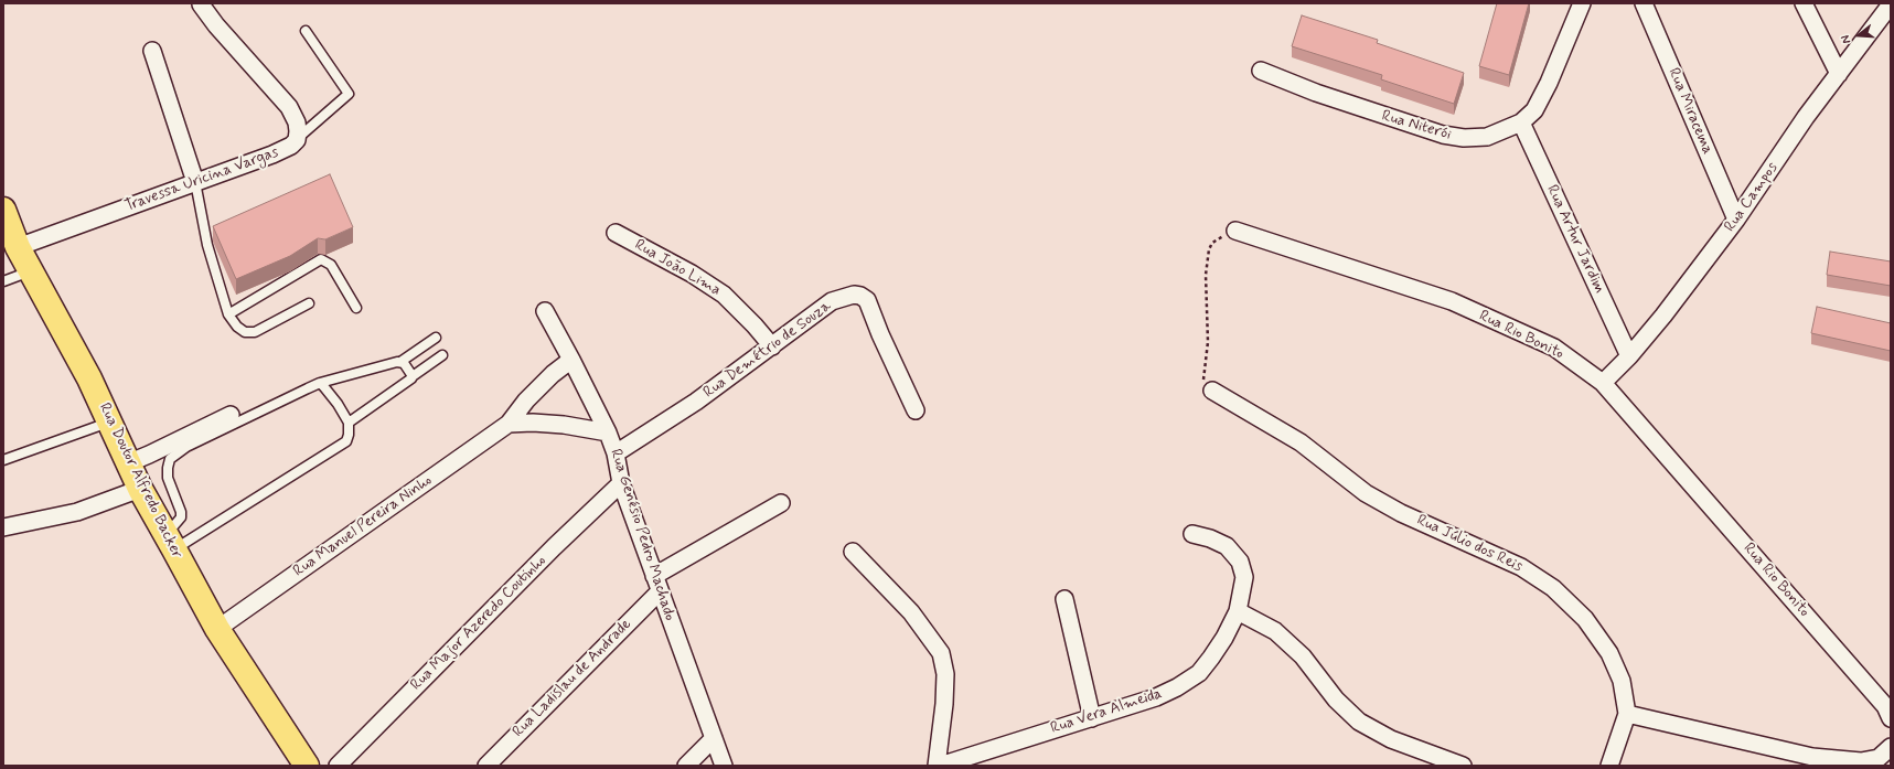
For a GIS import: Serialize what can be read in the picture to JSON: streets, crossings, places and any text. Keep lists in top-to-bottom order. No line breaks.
{"streets":{"main road":["Rua Doutor Alfredo Backer"],"street":["Rua Miracema","Rua Niterói","Travessa Uricina Vargas","Rua Campos","Rua Artur Jardim","Rua João Lima","Rua Rio Bonito","Rua Demétrio de Souza","Rua Manuel Pereira Ninho","Rua Genésio Pedro Machado","Rua Júlio dos Reis","Rua Major Azeredo Coutinho","Rua Ladislau de Andrade","Rua Vera Almeida"]},"crossings":[["Rua Miracema","Rua Campos"],["Rua Niterói","Rua Artur Jardim"],["Travessa Uricina Vargas","Rua Doutor Alfredo Backer"],["Rua Campos","Rua Artur Jardim"],["Rua Campos","Rua Rio Bonito"],["Rua João Lima","Rua Demétrio de Souza"],["Rua Demétrio de Souza","Rua Genésio Pedro Machado"],["Rua Doutor Alfredo Backer","Rua Manuel Pereira Ninho"],["Rua Manuel Pereira Ninho","Rua Genésio Pedro Machado"],["Rua Genésio Pedro Machado","Rua Major Azeredo Coutinho"],["Rua Genésio Pedro Machado","Rua Ladislau de Andrade"]],"north":"left"}
